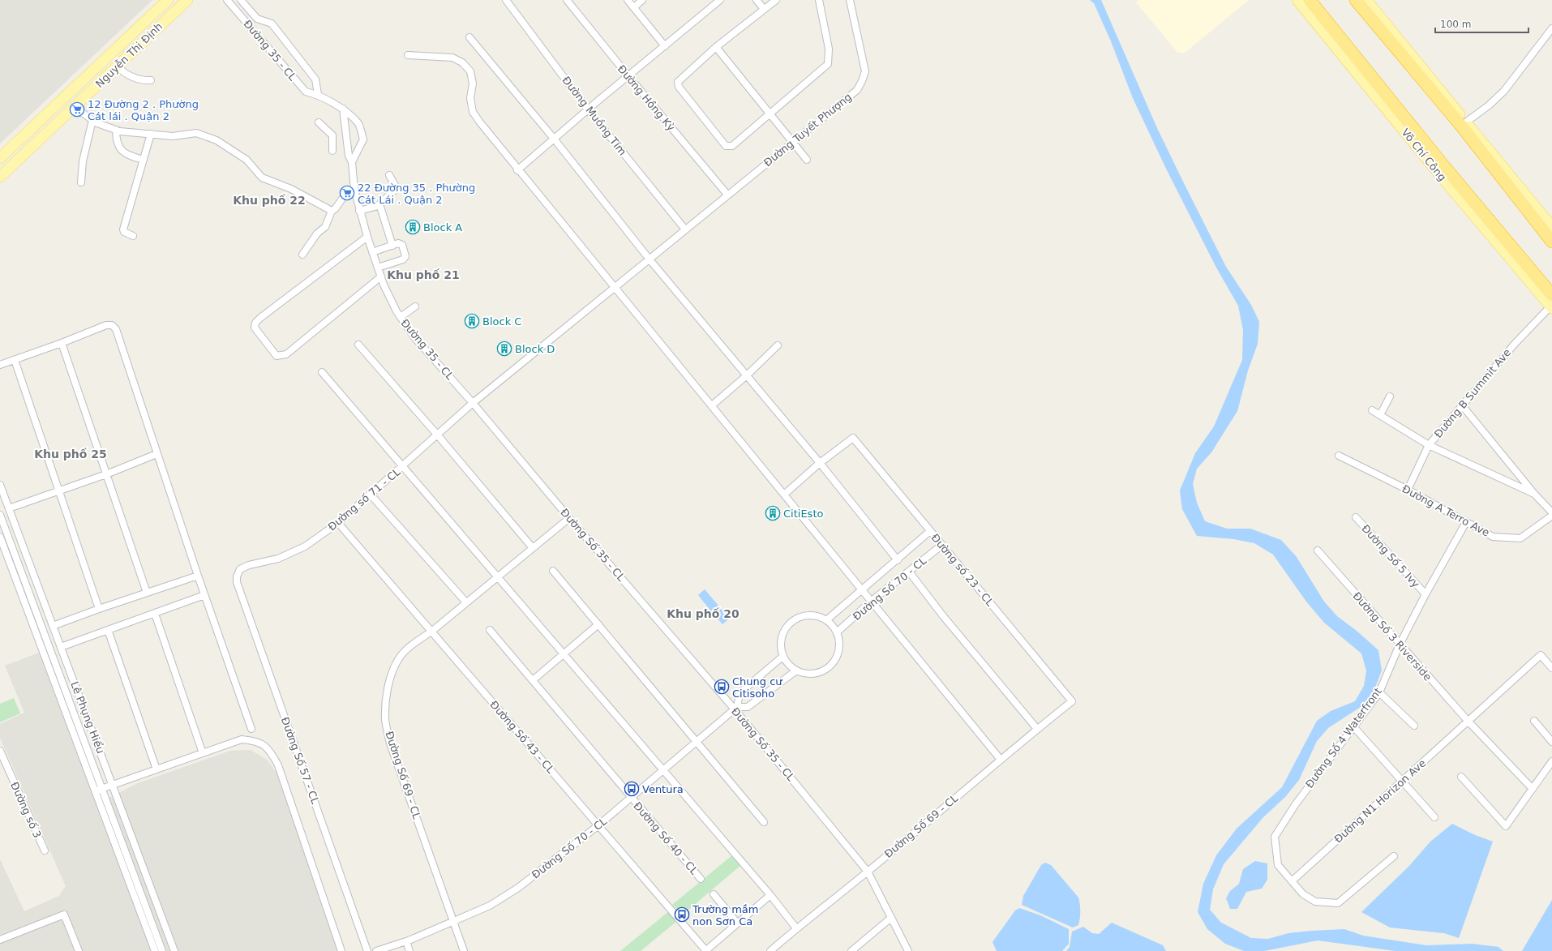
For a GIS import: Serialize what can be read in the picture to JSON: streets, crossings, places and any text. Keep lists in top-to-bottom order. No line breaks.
{"streets":{"highway":["Võ Chí Công"],"main road":["Nguyễn Thị Định"],"street":["Đường 35 - CL","Đường Hồng Kỳ","Đường Muồng Tím","Đường Tuyết Phượng","Đường B Summit Ave","Đường số 71 - CL","Đường A Terro Ave","Đường Số 35 - CL","Đường Số 5 Ivy","Đường số 23 - CL","Đường Số 70 - CL","Đường Số 3 Riverside","Lê Phụng Hiểu","Đường Số 43 - CL","Đường Số 4 Waterfront","Đường Số 57 - CL","Đường Số 69 - CL","Đường N1 Horizon Ave","Đường số 3","Đường Số 40 - CL"]},"crossings":[["Đường 35 - CL","Đường số 71 - CL"],["Đường 35 - CL","Đường Số 35 - CL"],["Đường Hồng Kỳ","Đường Tuyết Phượng"],["Đường Muồng Tím","Đường Tuyết Phượng"],["Đường Tuyết Phượng","Đường số 71 - CL"],["Võ Chí Công","Đường B Summit Ave"],["Đường B Summit Ave","Đường A Terro Ave"],["Đường số 71 - CL","Đường Số 35 - CL"],["Đường số 71 - CL","Đường Số 43 - CL"],["Đường số 71 - CL","Đường Số 57 - CL"],["Đường A Terro Ave","Đường Số 4 Waterfront"],["Đường Số 35 - CL","Đường Số 70 - CL"],["Đường Số 35 - CL","Đường Số 69 - CL"],["Đường Số 5 Ivy","Đường Số 4 Waterfront"],["Đường số 23 - CL","Đường Số 70 - CL"],["Đường số 23 - CL","Đường Số 69 - CL"],["Đường Số 70 - CL","Đường Số 43 - CL"],["Đường Số 70 - CL","Đường Số 69 - CL"],["Đường Số 70 - CL","Đường Số 40 - CL"],["Đường Số 3 Riverside","Đường Số 4 Waterfront"],["Đường Số 3 Riverside","Đường N1 Horizon Ave"],["Đường Số 43 - CL","Đường Số 69 - CL"],["Đường Số 4 Waterfront","Đường N1 Horizon Ave"]],"districts":["Khu phố 22","Khu phố 21","Khu phố 25","Khu phố 20"],"places":{"supermarket":["12 Đường 2 . Phường Cát lái . Quận 2","22 Đường 35 . Phường Cát Lái . Quận 2"],"building":["Block A","Block C","Block D","CitiEsto"],"bus stop":["Chung cư Citisoho","Ventura","Trường mầm non Sơn Ca"]},"scale_bar":"100 m"}
